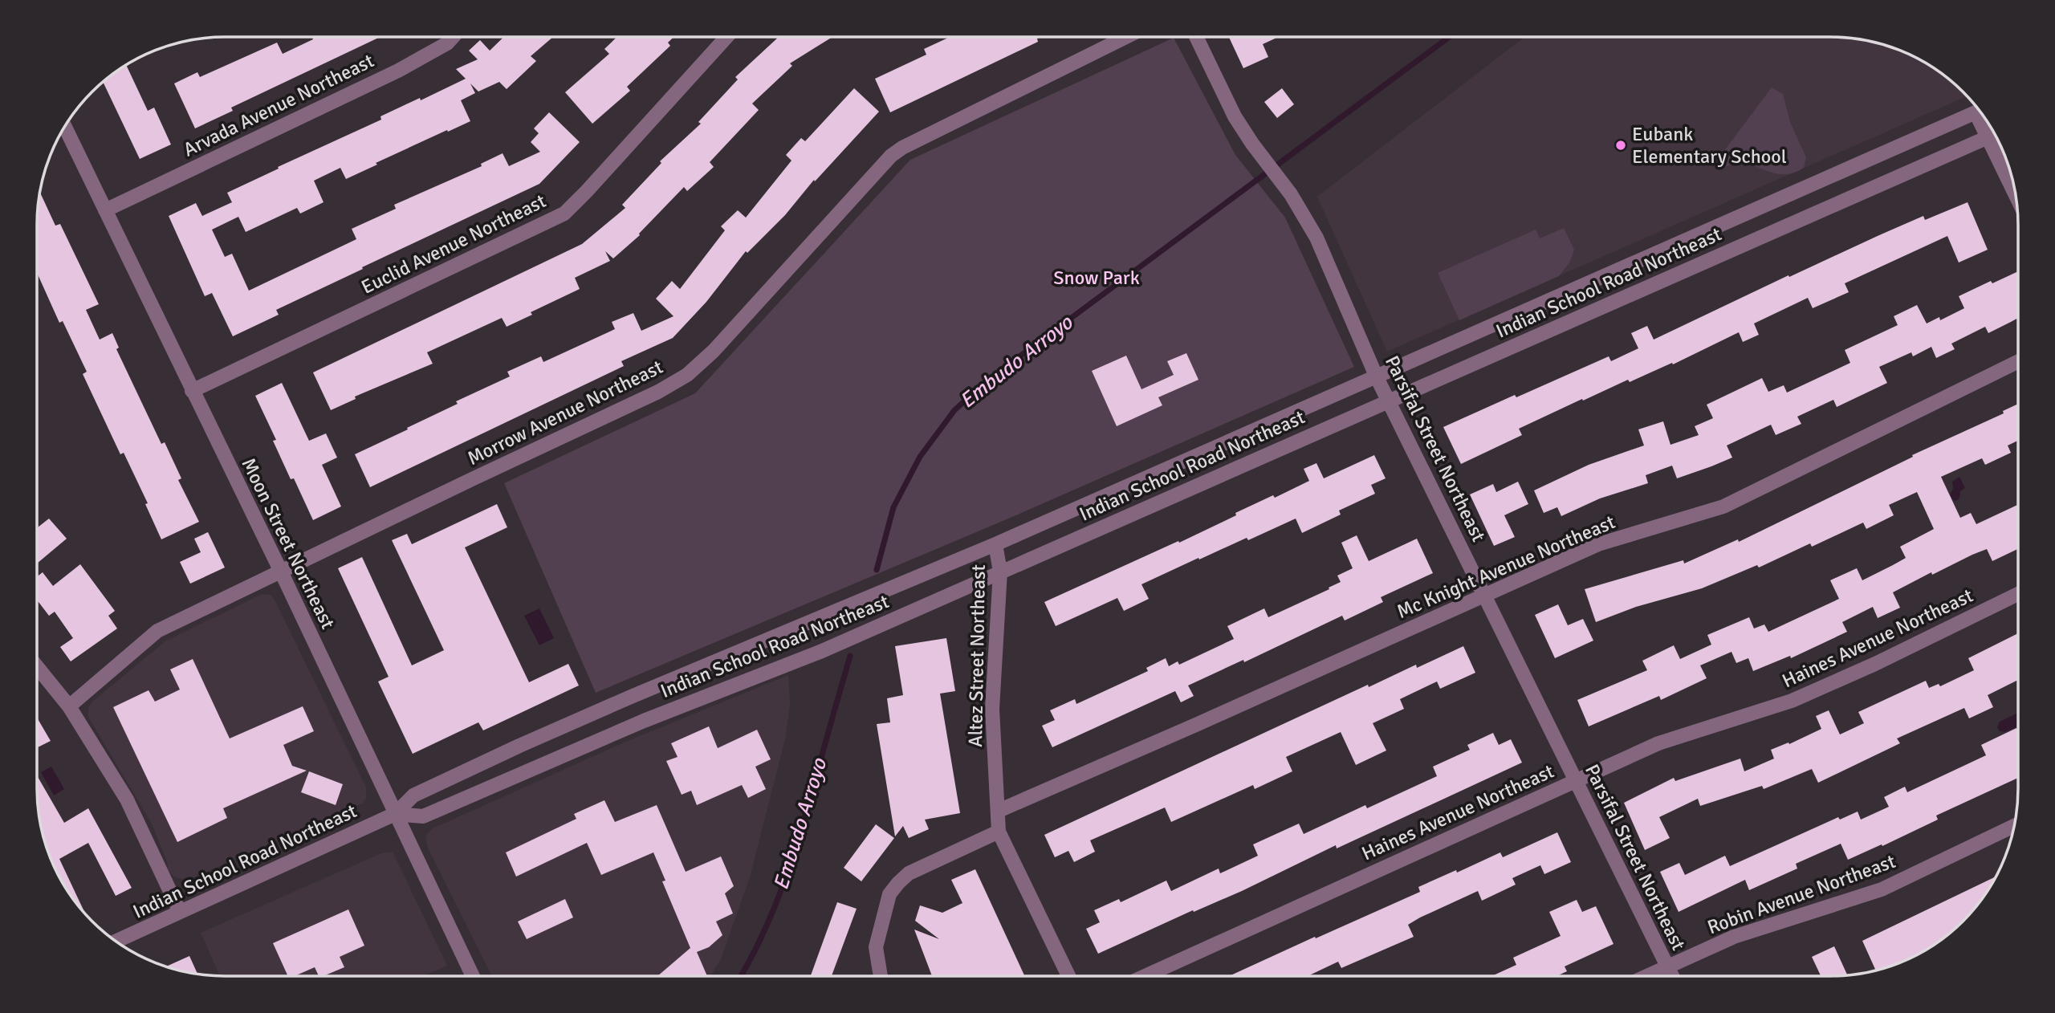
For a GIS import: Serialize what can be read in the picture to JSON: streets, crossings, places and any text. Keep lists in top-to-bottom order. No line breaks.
{"streets":{"street":["Arvada Avenue Northeast","Euclid Avenue Northeast","Indian School Road Northeast","Morrow Avenue Northeast","Parsifal Street Northeast","Moon Street Northeast","Mc Knight Avenue Northeast","Haines Avenue Northeast","Altez Street Northeast","Robin Avenue Northeast"]},"crossings":[["Arvada Avenue Northeast","Moon Street Northeast"],["Euclid Avenue Northeast","Moon Street Northeast"],["Indian School Road Northeast","Parsifal Street Northeast"],["Indian School Road Northeast","Moon Street Northeast"],["Indian School Road Northeast","Altez Street Northeast"],["Morrow Avenue Northeast","Moon Street Northeast"],["Parsifal Street Northeast","Mc Knight Avenue Northeast"],["Parsifal Street Northeast","Haines Avenue Northeast"],["Parsifal Street Northeast","Robin Avenue Northeast"],["Mc Knight Avenue Northeast","Altez Street Northeast"]],"water":["Embudo Arroyo"],"parks":["Snow Park"],"places":["Eubank Elementary School"]}
